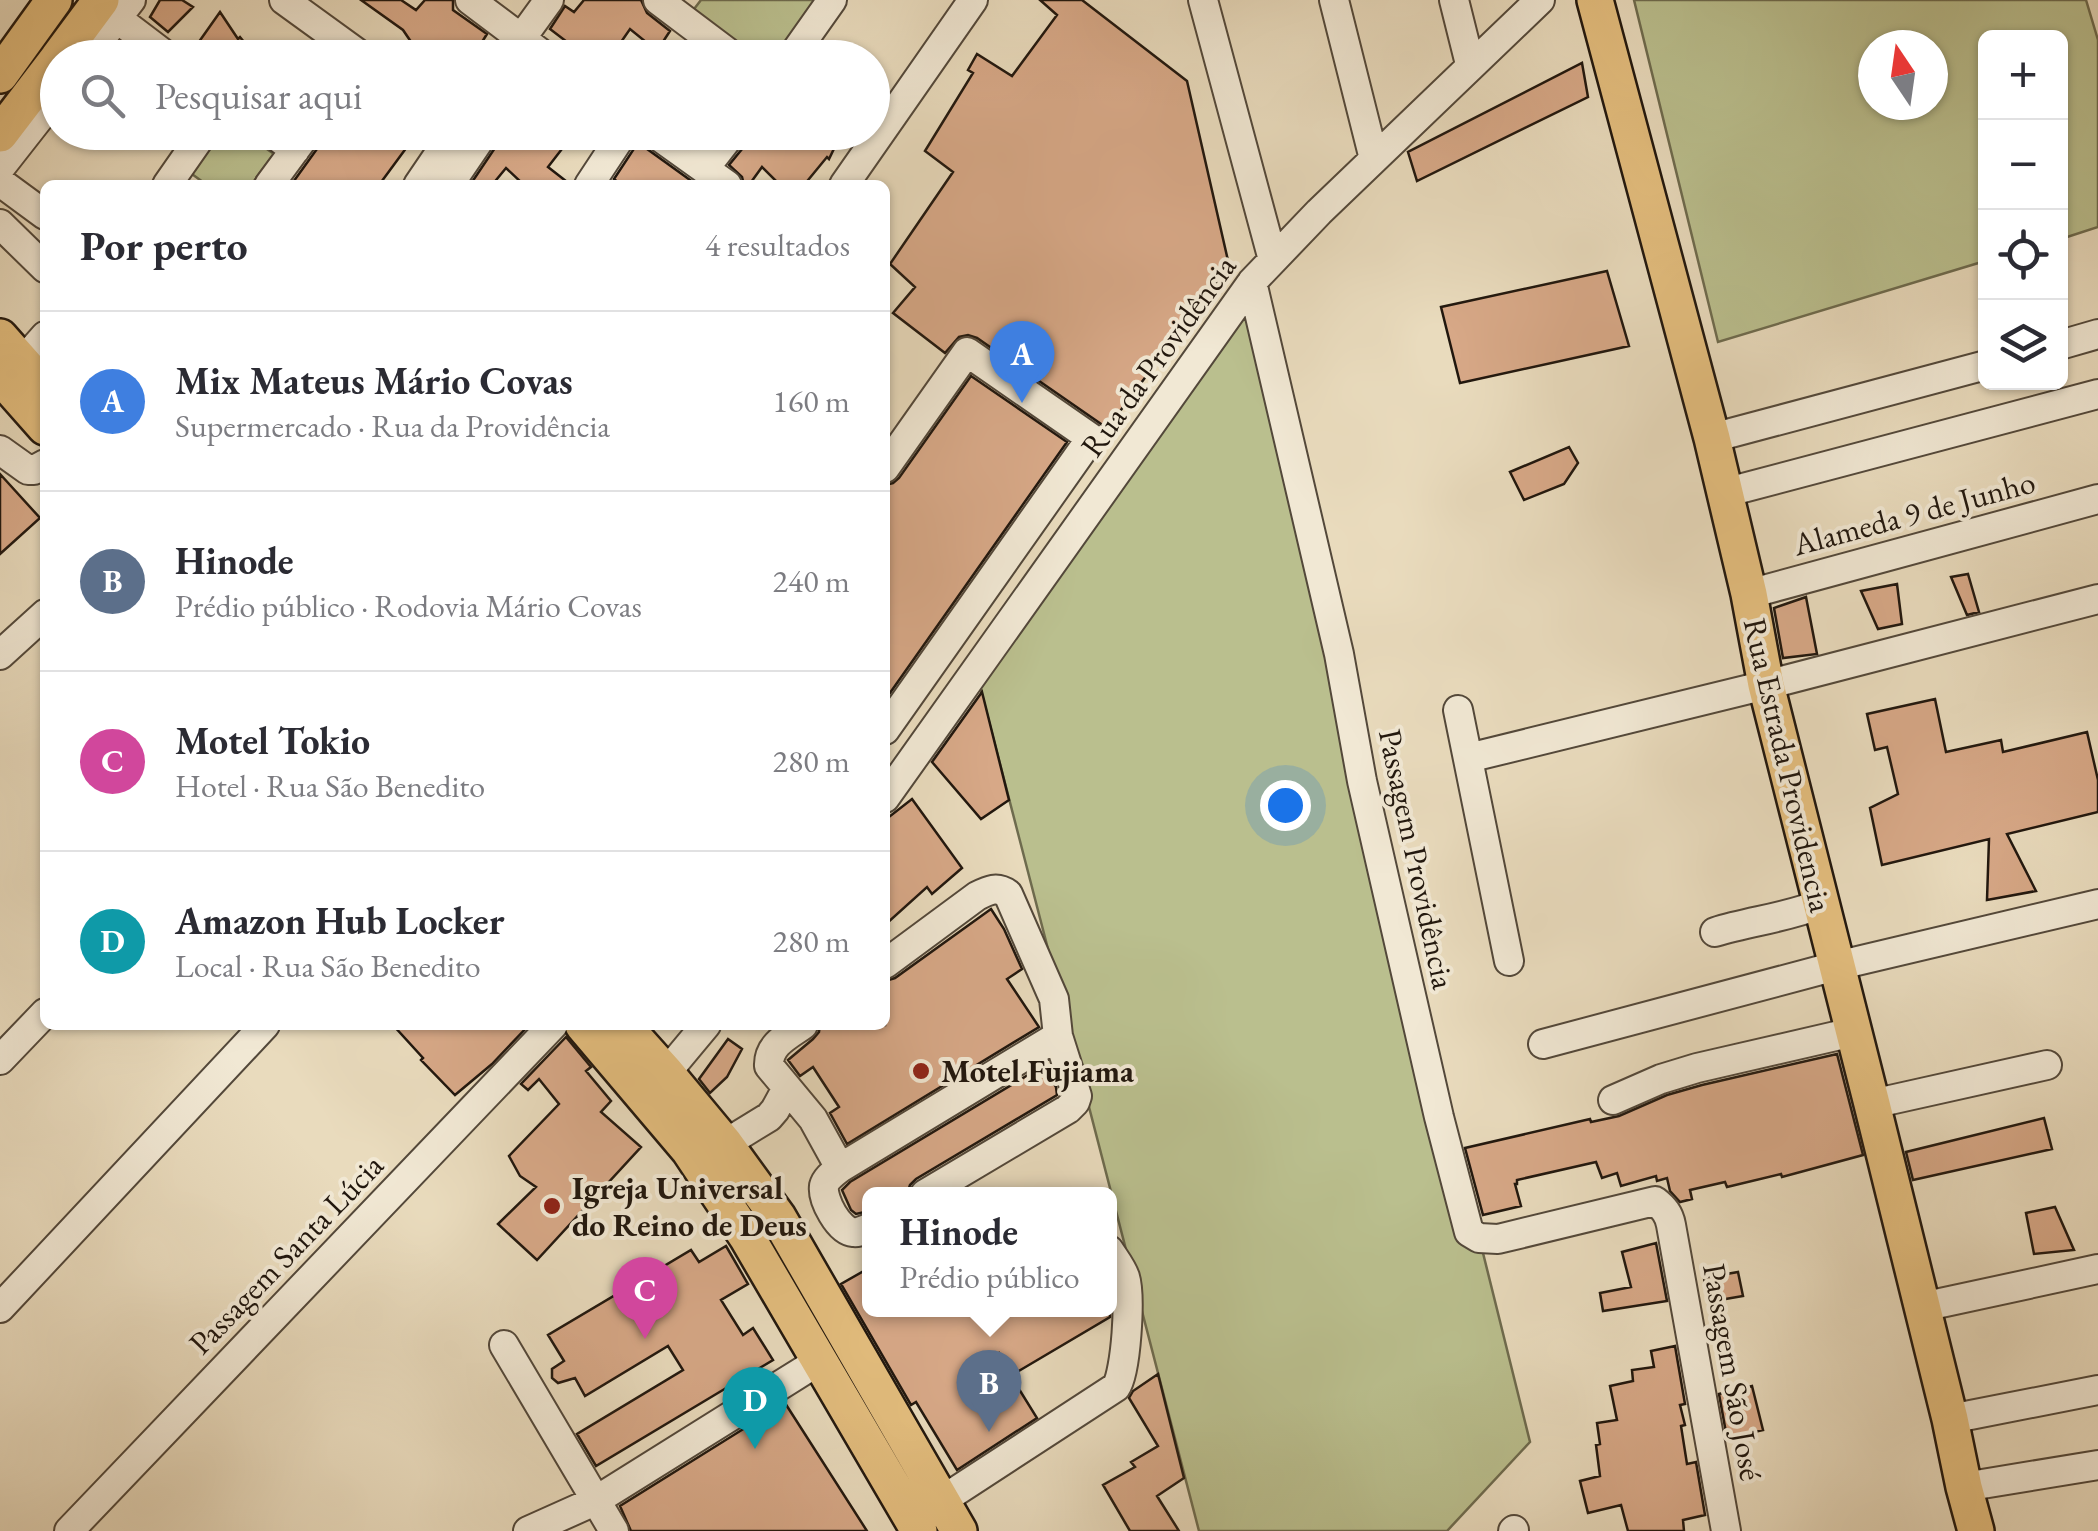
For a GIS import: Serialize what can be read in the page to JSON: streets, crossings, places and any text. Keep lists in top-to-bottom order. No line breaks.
{"streets":{"main road":["Rua Estrada Providencia"],"street":["Rua da Providência","Alameda 9 de Junho","Passagem Providência","Passagem Santa Lúcia","Passagem São José"]},"crossings":[["Rua da Providência","Passagem Providência"],["Alameda 9 de Junho","Rua Estrada Providencia"],["Passagem Providência","Passagem São José"]],"places":["Motel Fujiama","Igreja Universal do Reino de Deus"],"north":"top","page":{"map_buttons":["+","−"],"search":"Pesquisar aqui","heading":["Por perto","4 resultados"],"list":[{"mark":"A","name":"Mix Mateus Mário Covas","note":"Supermercado · Rua da Providência","value":"160 m"},{"mark":"B","name":"Hinode","note":"Prédio público · Rodovia Mário Covas","value":"240 m"},{"mark":"C","name":"Motel Tokio","note":"Hotel · Rua São Benedito","value":"280 m"},{"mark":"D","name":"Amazon Hub Locker","note":"Local · Rua São Benedito","value":"280 m"}],"pins":["A","C","B","D"],"popup":["Hinode","Prédio público"]}}
